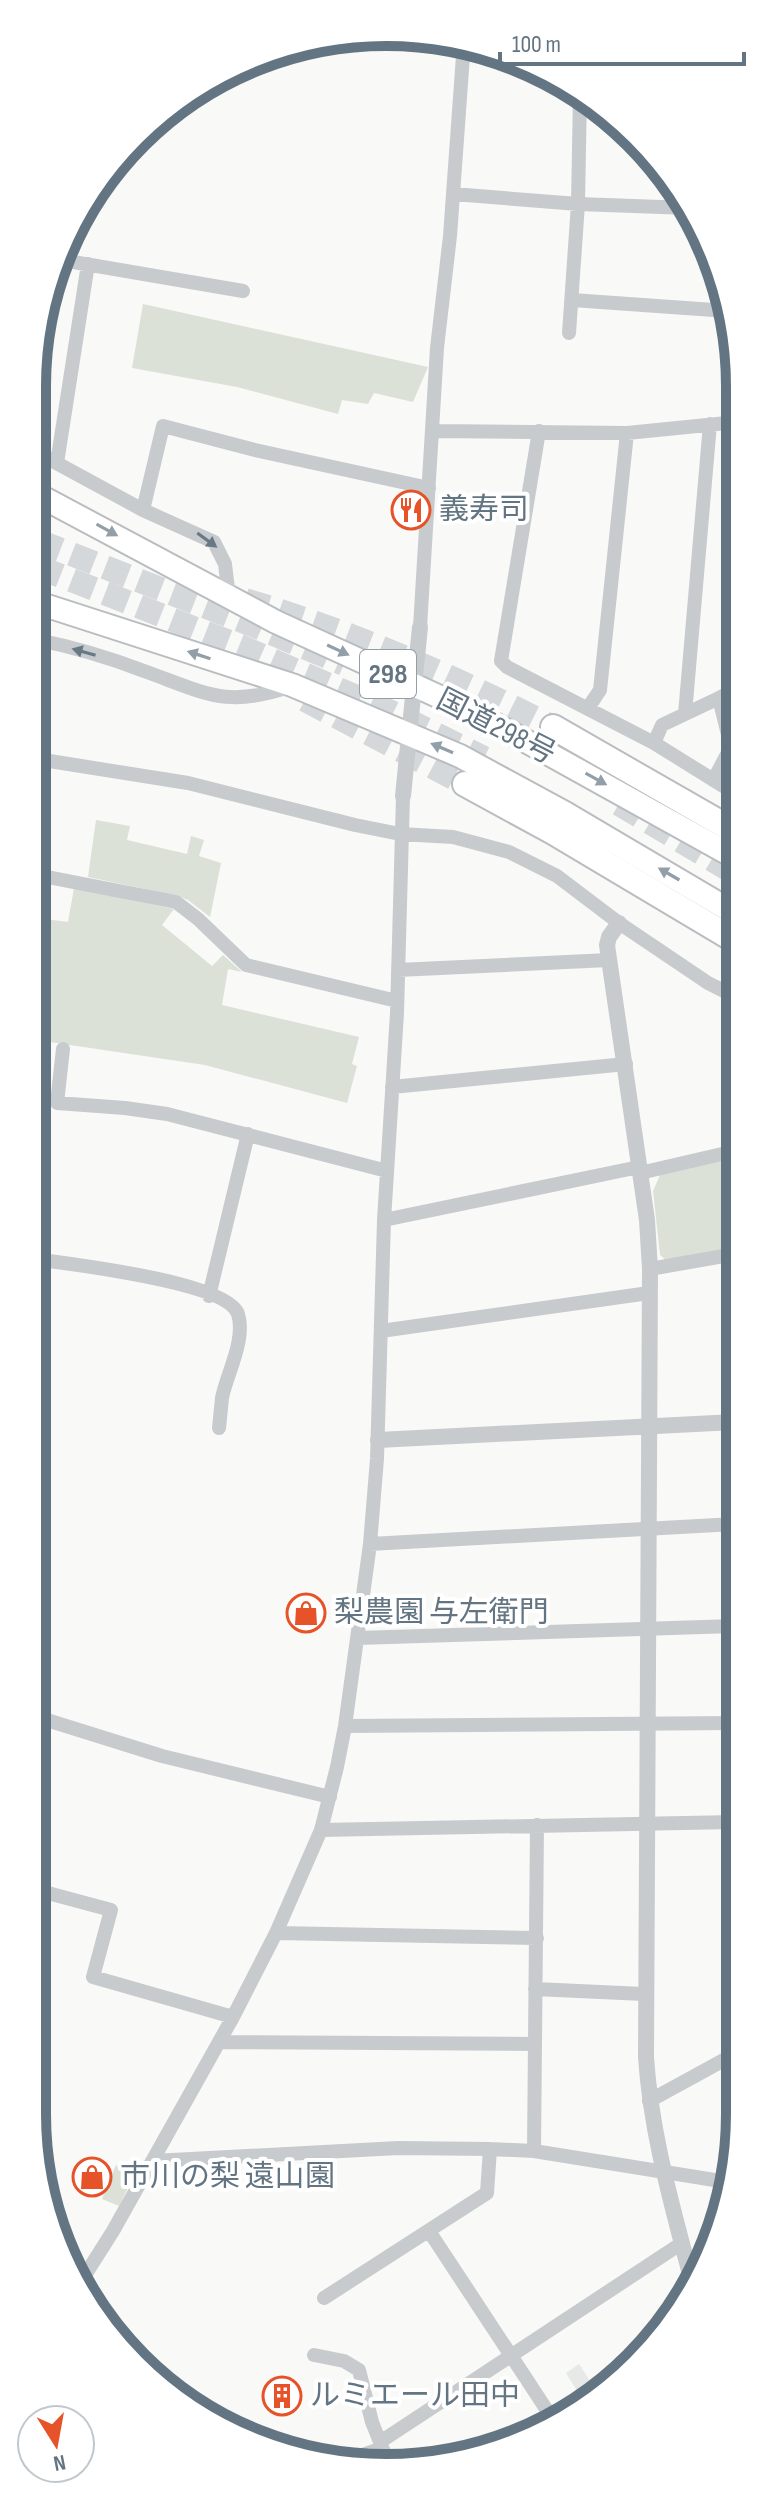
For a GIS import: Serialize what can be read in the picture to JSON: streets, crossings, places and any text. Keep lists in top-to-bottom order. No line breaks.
{"streets":{"highway":["298","国道298号"]},"places":{"restaurant":["義寿司"],"shop":["梨農園 与左衛門","市川の梨 遠山園"],"building":["ルミエール田中"]},"scale_bar":"100 m","north":"bottom"}
